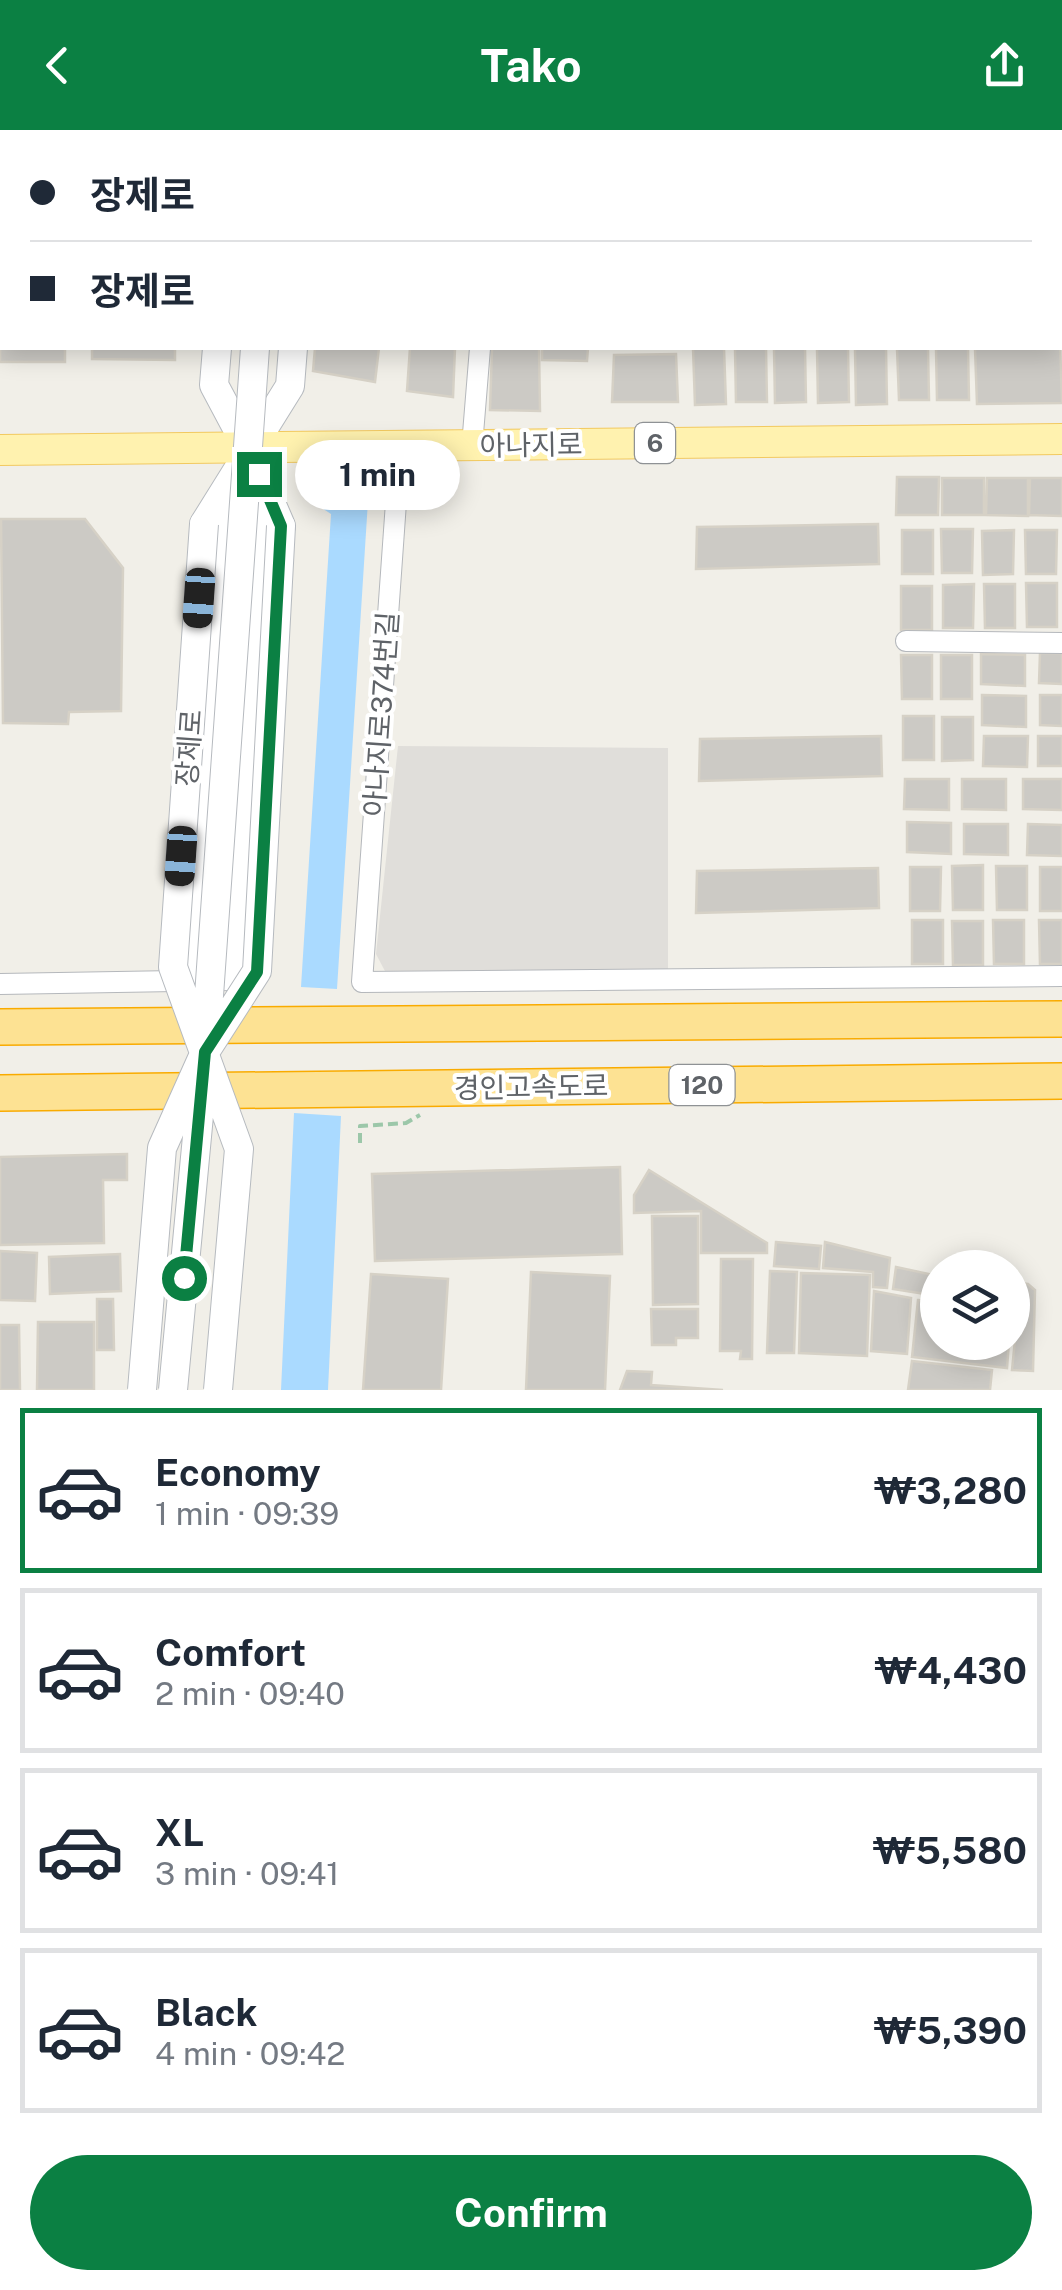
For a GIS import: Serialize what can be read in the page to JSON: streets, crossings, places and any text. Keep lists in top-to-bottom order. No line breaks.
{"streets":{"highway":["120","경인고속도로"],"main road":["6","아나지로","장제로"],"street":["아나지로374번길"]},"crossings":[["아나지로","아나지로374번길"],["아나지로","장제로"]],"page":{"header":"Tako","banner":["장제로","장제로"],"bubble":"1 min","list":[{"name":"Economy","note":"1 min · 09:39","value":"₩3,280"},{"name":"Comfort","note":"2 min · 09:40","value":"₩4,430"},{"name":"XL","note":"3 min · 09:41","value":"₩5,580"},{"name":"Black","note":"4 min · 09:42","value":"₩5,390"}],"buttons":"Confirm"}}
